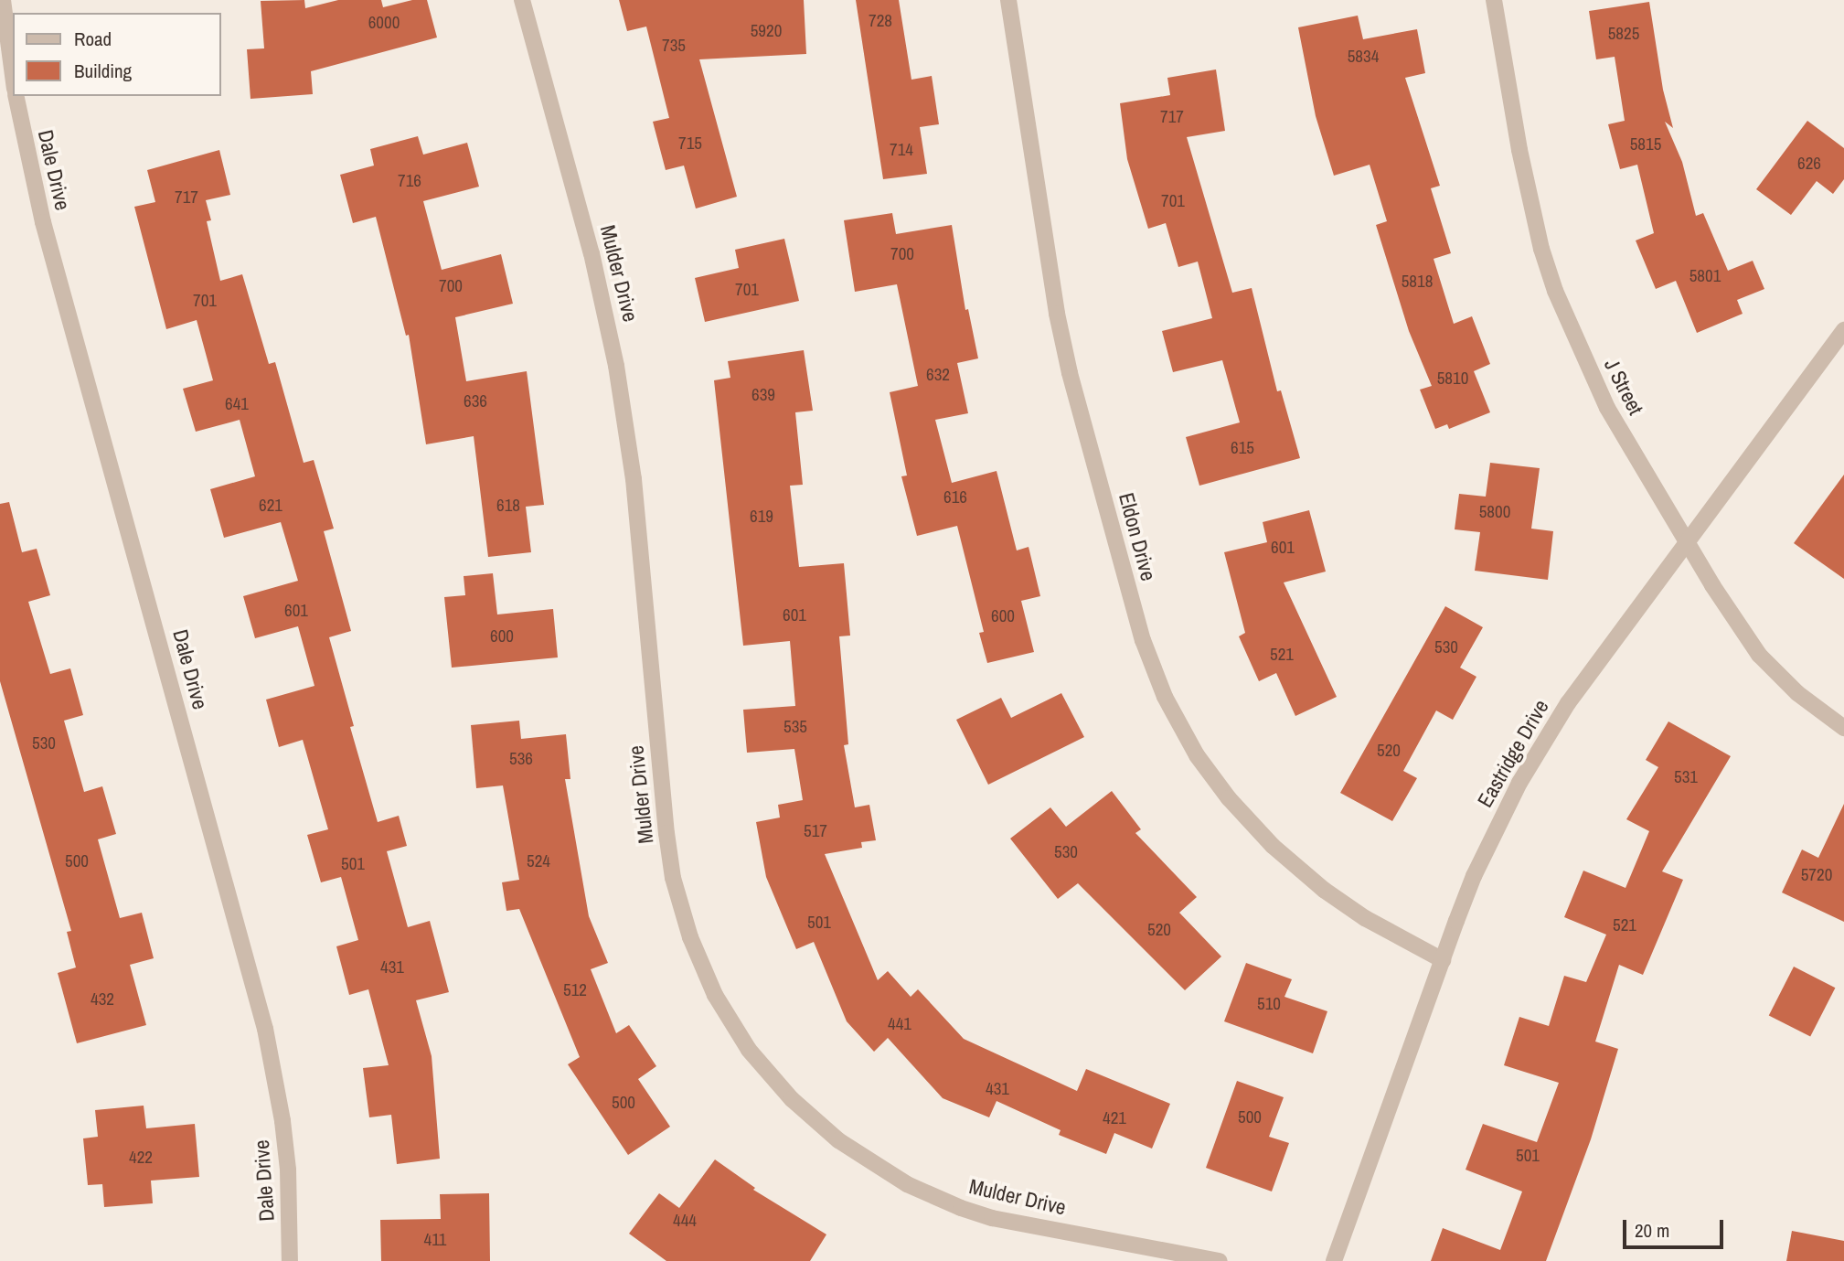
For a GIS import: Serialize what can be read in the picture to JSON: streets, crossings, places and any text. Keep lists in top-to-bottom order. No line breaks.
{"streets":{"street":["Dale Drive","Mulder Drive","J Street","Eldon Drive","Eastridge Drive"]},"crossings":[["J Street","Eastridge Drive"],["Eldon Drive","Eastridge Drive"]],"house_numbers":["728","6000","5920","5825","735","5834","717","715","5815","714","626","716","717","701","700","5801","5818","700","701","701","632","5810","639","636","641","615","616","621","618","5800","619","601","601","601","600","600","530","521","535","530","520","536","531","517","530","500","524","501","5720","501","521","520","431","512","432","510","441","431","500","500","421","501","422","444","411"],"legend":["Road","Building"],"scale_bar":"20 m"}
